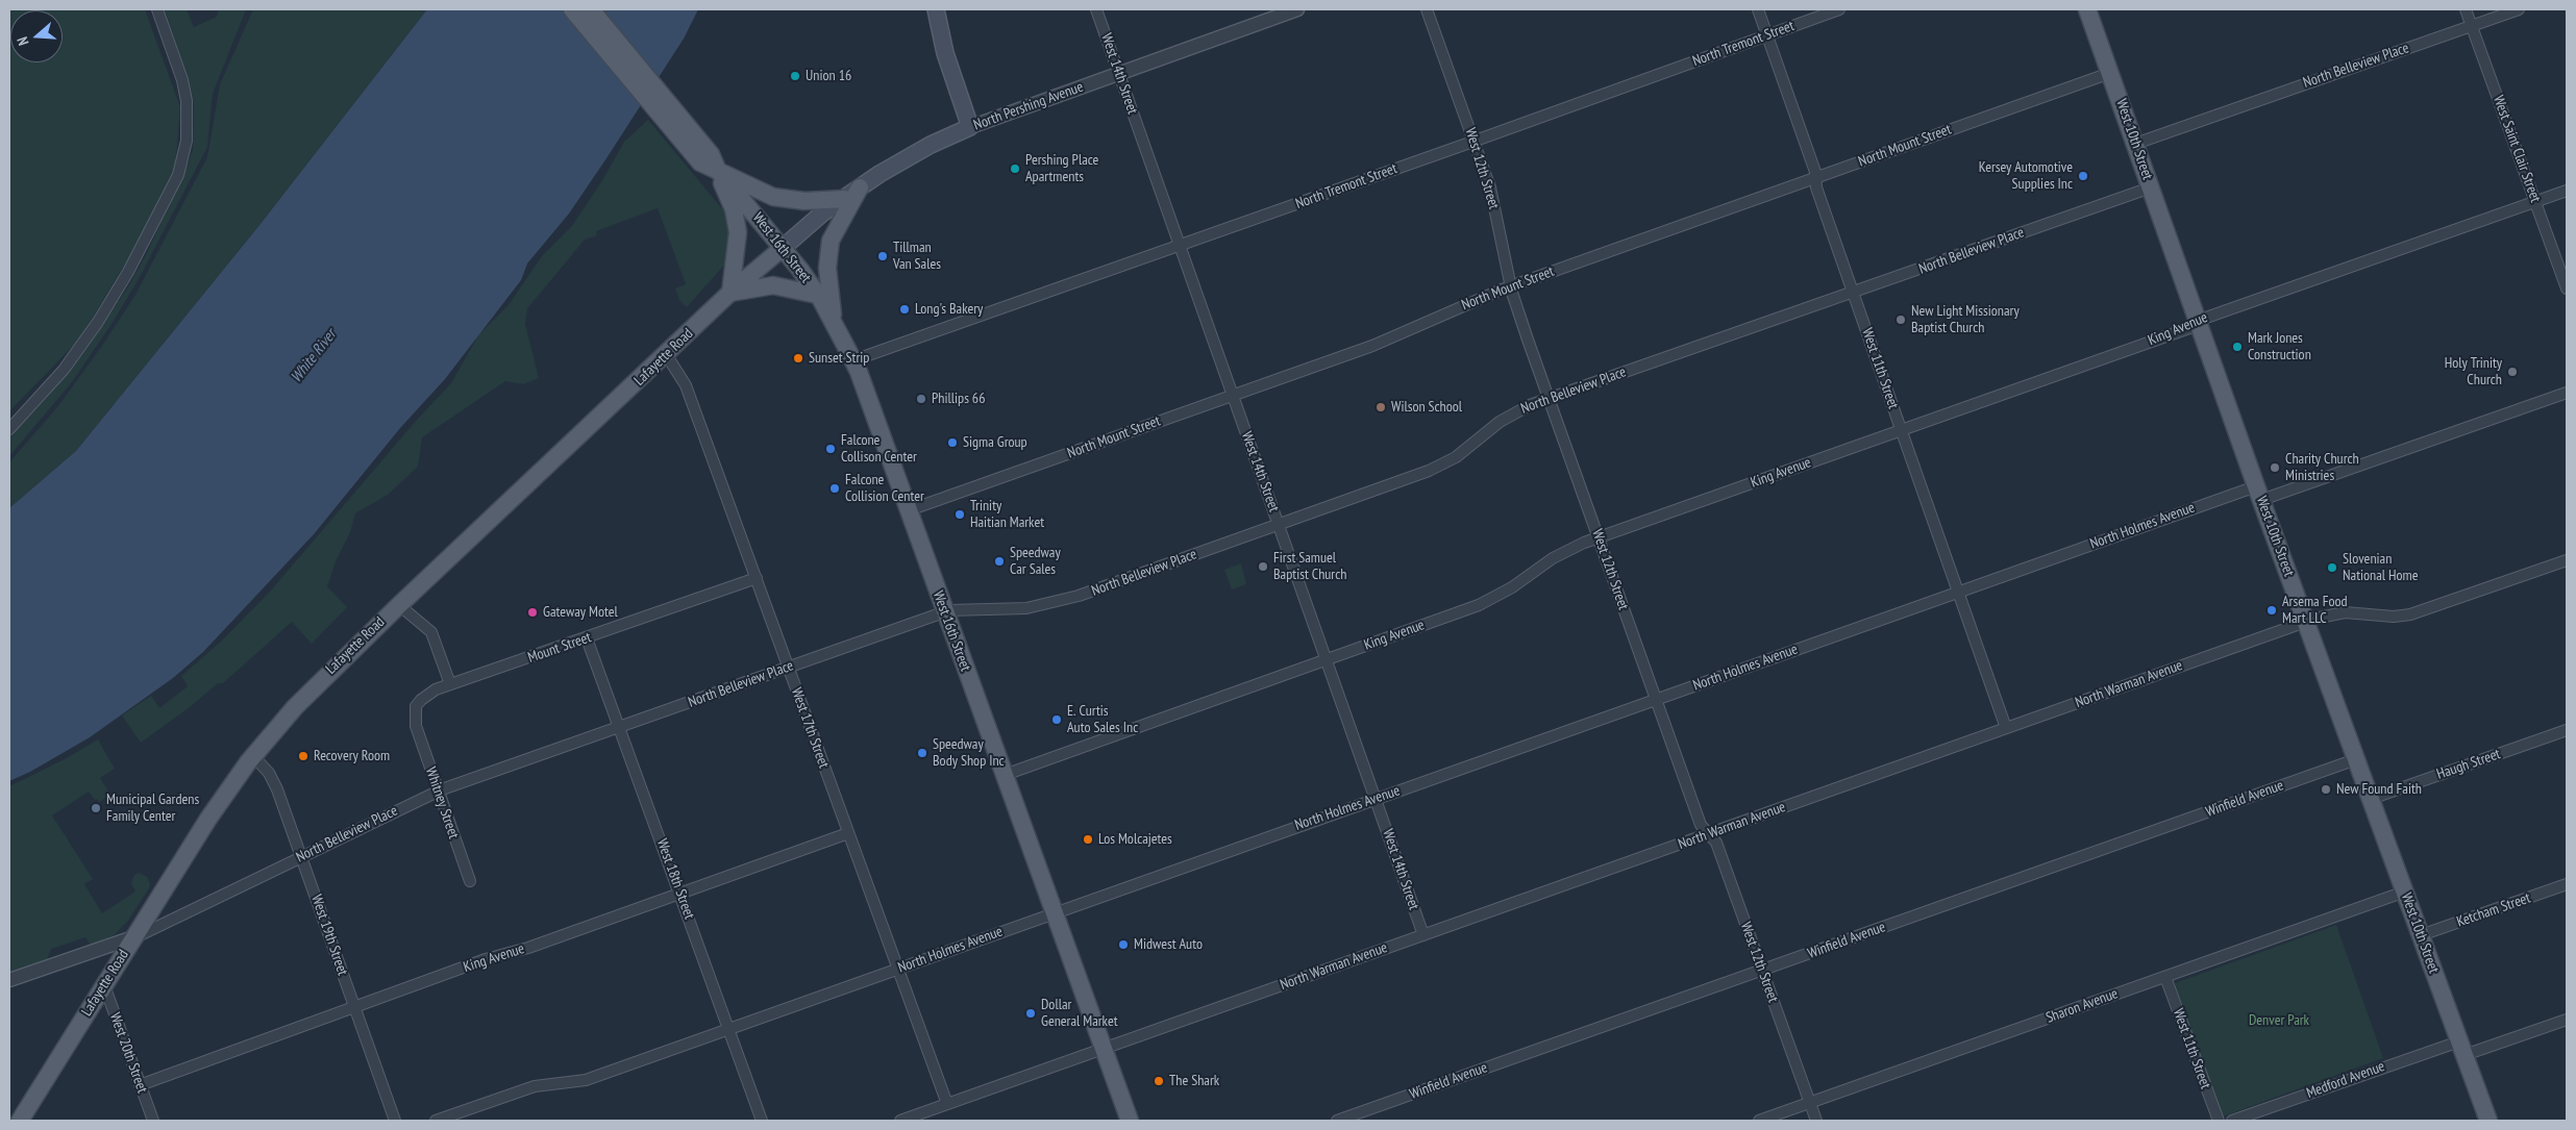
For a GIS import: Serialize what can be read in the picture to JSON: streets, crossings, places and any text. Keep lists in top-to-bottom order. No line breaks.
{"streets":{"main road":["North Pershing Avenue","West 10th Street","West 16th Street","Lafayette Road"],"street":["North Tremont Street","North Belleview Place","West 14th Street","North Mount Street","West Saint Clair Street","West 12th Street","King Avenue","West 11th Street","North Holmes Avenue","Mount Street","North Warman Avenue","West 17th Street","Haugh Street","Winfield Avenue","Whitney Street","West 18th Street","Ketcham Street","West 19th Street","Sharon Avenue","West 20th Street","Medford Avenue"]},"crossings":[["North Tremont Street","West 14th Street"],["North Tremont Street","West 12th Street"],["North Tremont Street","West 16th Street"],["North Tremont Street","West 11th Street"],["North Belleview Place","West 14th Street"],["North Belleview Place","West 10th Street"],["North Belleview Place","West Saint Clair Street"],["North Belleview Place","West 12th Street"],["North Belleview Place","West 16th Street"],["North Belleview Place","Lafayette Road"],["North Belleview Place","West 11th Street"],["North Belleview Place","West 17th Street"],["North Belleview Place","Whitney Street"],["North Belleview Place","West 18th Street"],["North Belleview Place","West 19th Street"],["West 14th Street","North Pershing Avenue"],["West 14th Street","North Mount Street"],["West 14th Street","King Avenue"],["West 14th Street","North Holmes Avenue"],["West 14th Street","North Warman Avenue"],["North Pershing Avenue","West 16th Street"],["North Pershing Avenue","Lafayette Road"],["West 10th Street","North Mount Street"],["West 10th Street","King Avenue"],["West 10th Street","North Holmes Avenue"],["West 10th Street","North Warman Avenue"],["West 10th Street","Haugh Street"],["West 10th Street","Winfield Avenue"],["West 10th Street","Ketcham Street"],["West 10th Street","Sharon Avenue"],["West 10th Street","Medford Avenue"],["North Mount Street","West 12th Street"],["North Mount Street","West 16th Street"],["North Mount Street","West 11th Street"],["West Saint Clair Street","King Avenue"],["West 12th Street","King Avenue"],["West 12th Street","North Holmes Avenue"],["West 12th Street","North Warman Avenue"],["West 12th Street","Winfield Avenue"],["West 12th Street","Sharon Avenue"],["West 16th Street","King Avenue"],["West 16th Street","Lafayette Road"],["West 16th Street","North Holmes Avenue"],["West 16th Street","North Warman Avenue"],["King Avenue","West 11th Street"],["King Avenue","West 17th Street"],["King Avenue","West 18th Street"],["King Avenue","West 19th Street"],["King Avenue","West 20th Street"],["Lafayette Road","West 17th Street"],["Lafayette Road","West 19th Street"],["Lafayette Road","West 20th Street"],["West 11th Street","North Holmes Avenue"],["West 11th Street","North Warman Avenue"],["West 11th Street","Sharon Avenue"],["North Holmes Avenue","West 17th Street"],["North Holmes Avenue","West 18th Street"],["Mount Street","West 17th Street"],["Mount Street","Whitney Street"],["Mount Street","West 18th Street"],["North Warman Avenue","West 17th Street"]],"water":["White River"],"parks":["Denver Park"],"places":["Union 16","Pershing Place Apartments","Kersey Automotive Supplies Inc","Tillman Van Sales","Long's Bakery","New Light Missionary Baptist Church","Mark Jones Construction","Sunset Strip","Holy Trinity Church","Phillips 66","Wilson School","Sigma Group","Falcone Collison Center","Charity Church Ministries","Falcone Collision Center","Trinity Haitian Market","Speedway Car Sales","First Samuel Baptist Church","Slovenian National Home","Arsema Food Mart LLC","Gateway Motel","E. Curtis Auto Sales Inc","Speedway Body Shop Inc","Recovery Room","New Found Faith","Municipal Gardens Family Center","Los Molcajetes","Midwest Auto","Dollar General Market","The Shark"],"north":"left"}
